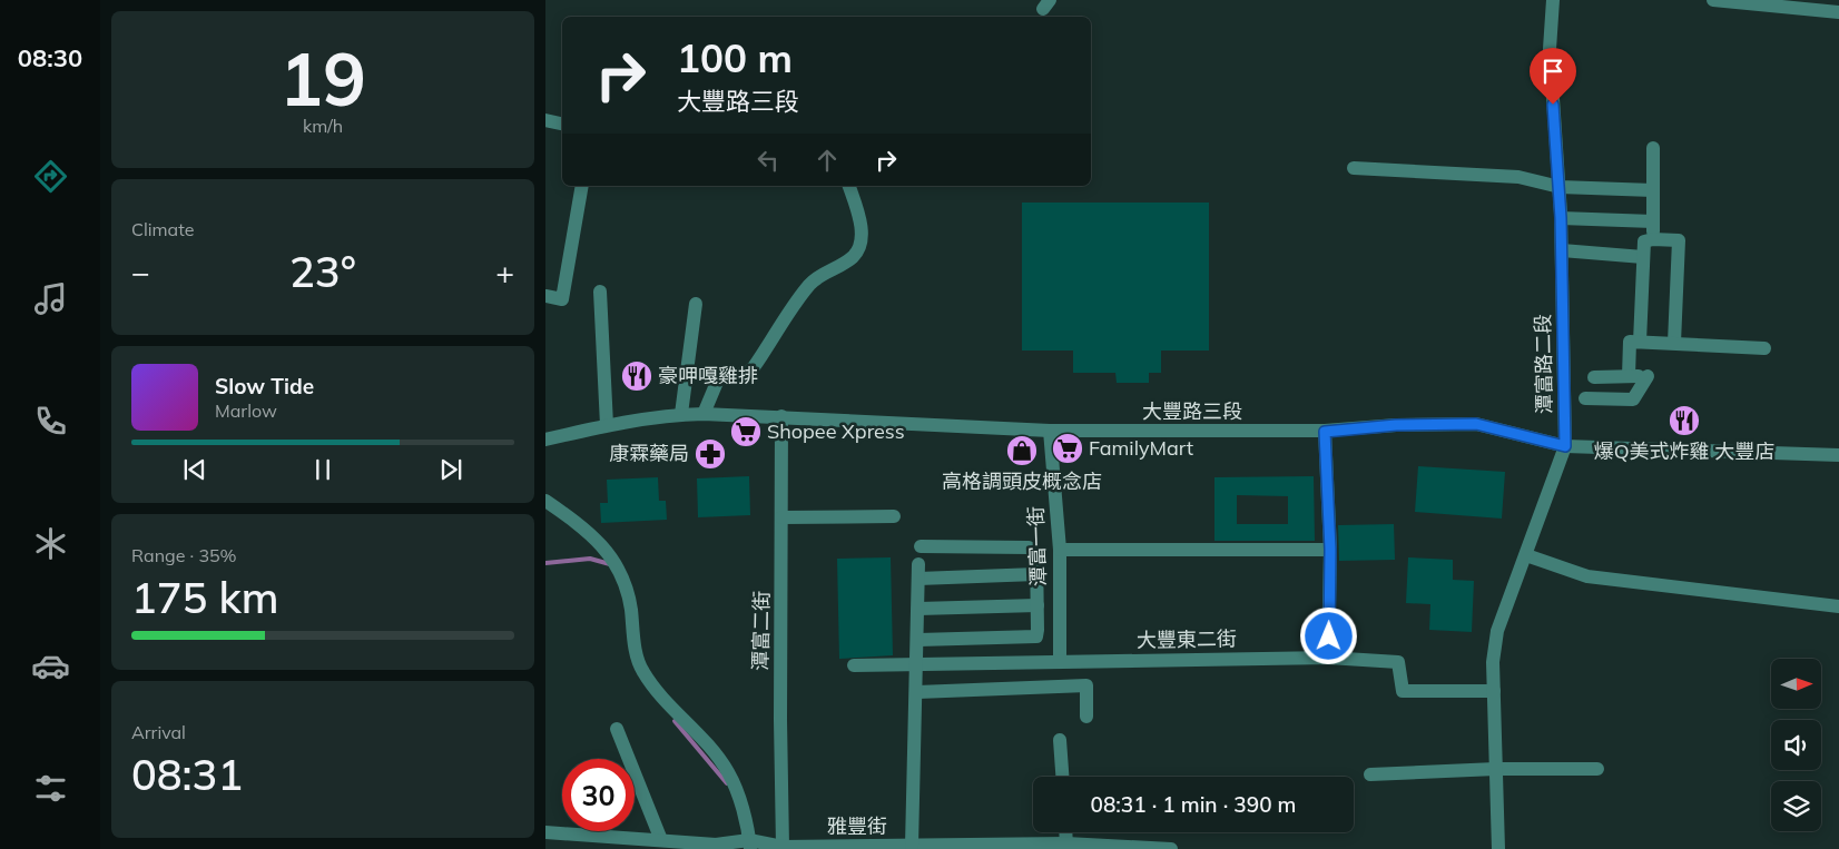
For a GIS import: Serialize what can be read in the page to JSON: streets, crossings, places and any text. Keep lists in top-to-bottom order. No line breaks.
{"streets":{"street":["潭富路二段","大豐路三段","潭富一街","潭富二街","大豐東二街","雅豐街"]},"crossings":[["潭富路二段","大豐路三段"],["潭富路二段","大豐東二街"],["大豐路三段","潭富一街"],["大豐路三段","潭富二街"],["潭富一街","大豐東二街"],["潭富二街","雅豐街"]],"places":{"restaurant":["豪呷嘎雞排","爆Q美式炸雞 大豐店"],"supermarket":["Shopee Xpress","FamilyMart"],"shop":["高格調頭皮概念店"],"pharmacy":["康霖藥局"]},"north":"right","page":{"tabs":"08:30","tile":[["19","km/h"],"Climate",["Range · 35%","175 km"],["Arrival","08:31"]],"turn":["100 m","大豐路三段"],"heat":["−","23°","+"],"song":["Slow Tide","Marlow"],"limit":"30","trip":"08:31 · 1 min · 390 m"}}
